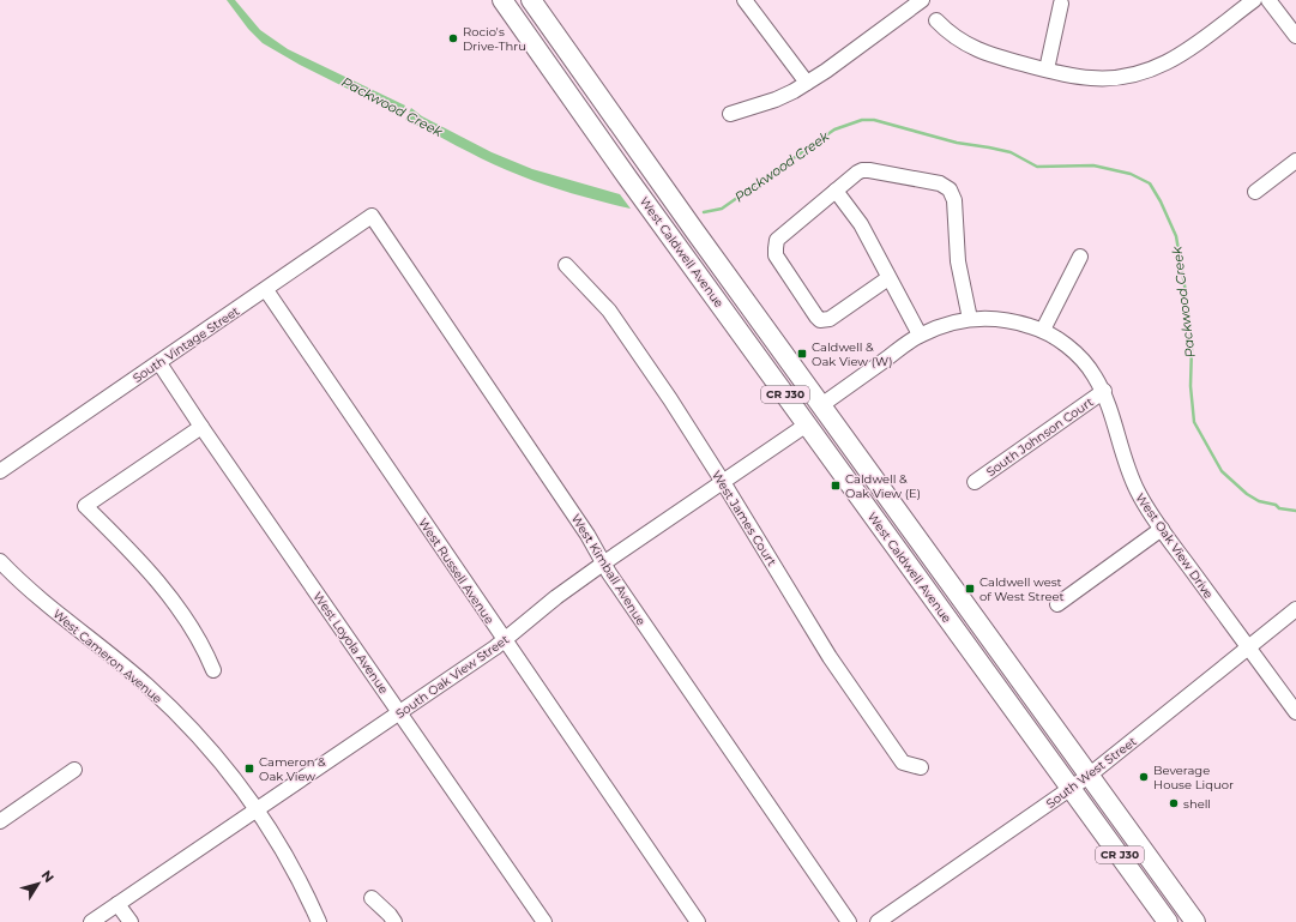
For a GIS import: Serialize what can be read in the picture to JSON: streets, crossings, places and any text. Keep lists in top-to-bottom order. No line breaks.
{"streets":{"main road":["West Caldwell Avenue","CR J30"],"street":["South Vintage Street","South Johnson Court","West James Court","West Oak View Drive","West Kimball Avenue","West Russell Avenue","West Loyola Avenue","West Cameron Avenue","South Oak View Street","South West Street"]},"crossings":[["West Caldwell Avenue","West Oak View Drive"],["West Caldwell Avenue","South Oak View Street"],["West Caldwell Avenue","South West Street"],["South Vintage Street","West Kimball Avenue"],["South Vintage Street","West Russell Avenue"],["South Vintage Street","West Loyola Avenue"],["South Johnson Court","West Oak View Drive"],["West James Court","South Oak View Street"],["West Oak View Drive","South West Street"],["West Kimball Avenue","South Oak View Street"],["West Russell Avenue","South Oak View Street"],["West Loyola Avenue","South Oak View Street"],["West Cameron Avenue","South Oak View Street"]],"water":["Packwood Creek"],"places":{"other":["Rocio's Drive-Thru","Beverage House Liquor","shell"],"transit":["Caldwell & Oak View (W)","Caldwell & Oak View (E)","Caldwell west of West Street","Cameron & Oak View"]},"north":"top right"}
